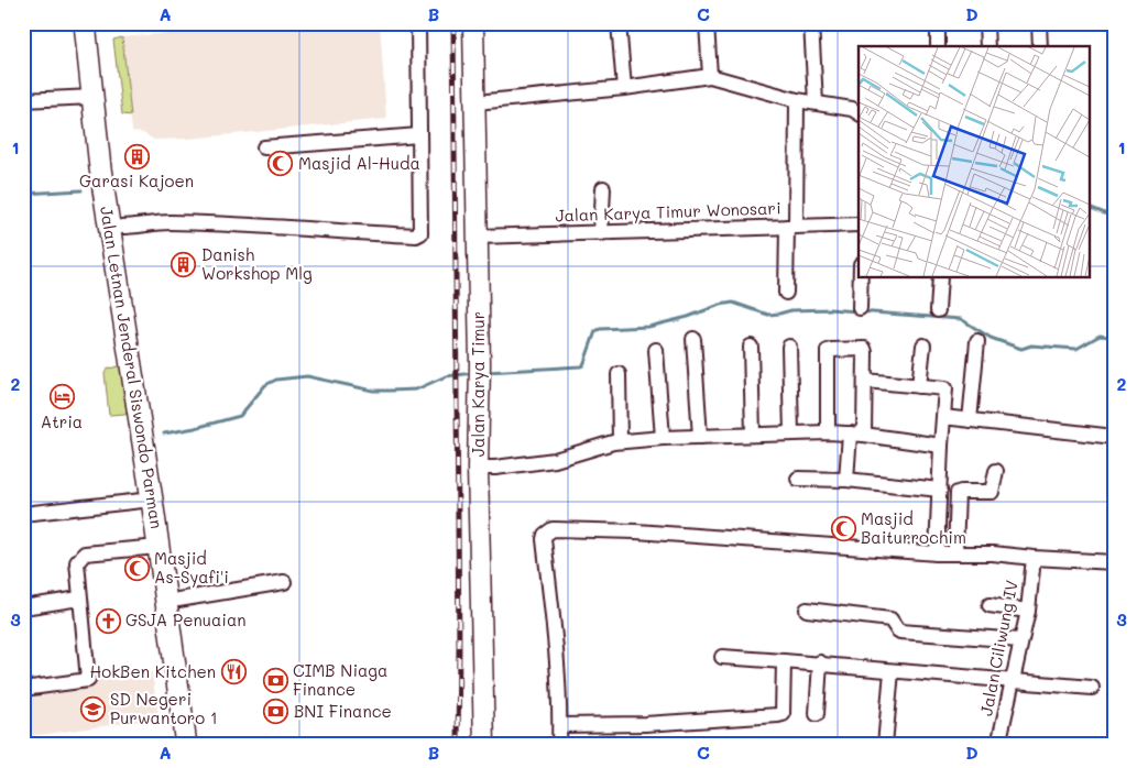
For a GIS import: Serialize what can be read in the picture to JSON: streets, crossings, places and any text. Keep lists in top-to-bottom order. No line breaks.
{"streets":{"main road":["Jalan Letnan Jenderal Siswondo Parman"],"street":["Jalan Karya Timur Wonosari","Jalan Karya Timur","Jalan Ciliwung IV"]},"crossings":[["Jalan Karya Timur Wonosari","Jalan Karya Timur"]],"places":{"building":["Garasi Kajoen","Danish Workshop Mlg"],"mosque":["Masjid Al-Huda","Masjid Baiturrochim","Masjid As-Syafi'i"],"hotel":["Atria"],"church":["GSJA Penuaian"],"restaurant":["HokBen Kitchen"],"bank":["CIMB Niaga Finance","BNI Finance"],"school or university":["SD Negeri Purwantoro 1"]},"grid":{"columns":["A","B","C","D"],"rows":["1","2","3"]}}
